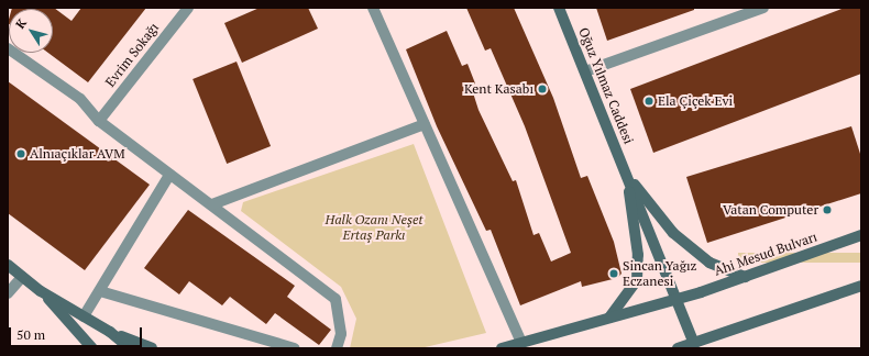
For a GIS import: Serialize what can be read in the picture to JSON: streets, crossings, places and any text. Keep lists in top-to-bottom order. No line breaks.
{"streets":{"main road":["Oğuz Yılmaz Caddesi","Ahi Mesud Bulvarı"],"street":["Evrim Sokağı"]},"parks":["Halk Ozanı Neşet Ertaş Parkı"],"places":["Kent Kasabı","Ela Çiçek Evi","Alnıaçıklar AVM","Vatan Computer","Sincan Yağız Eczanesi"],"scale_bar":"50 m","north":"top left"}
